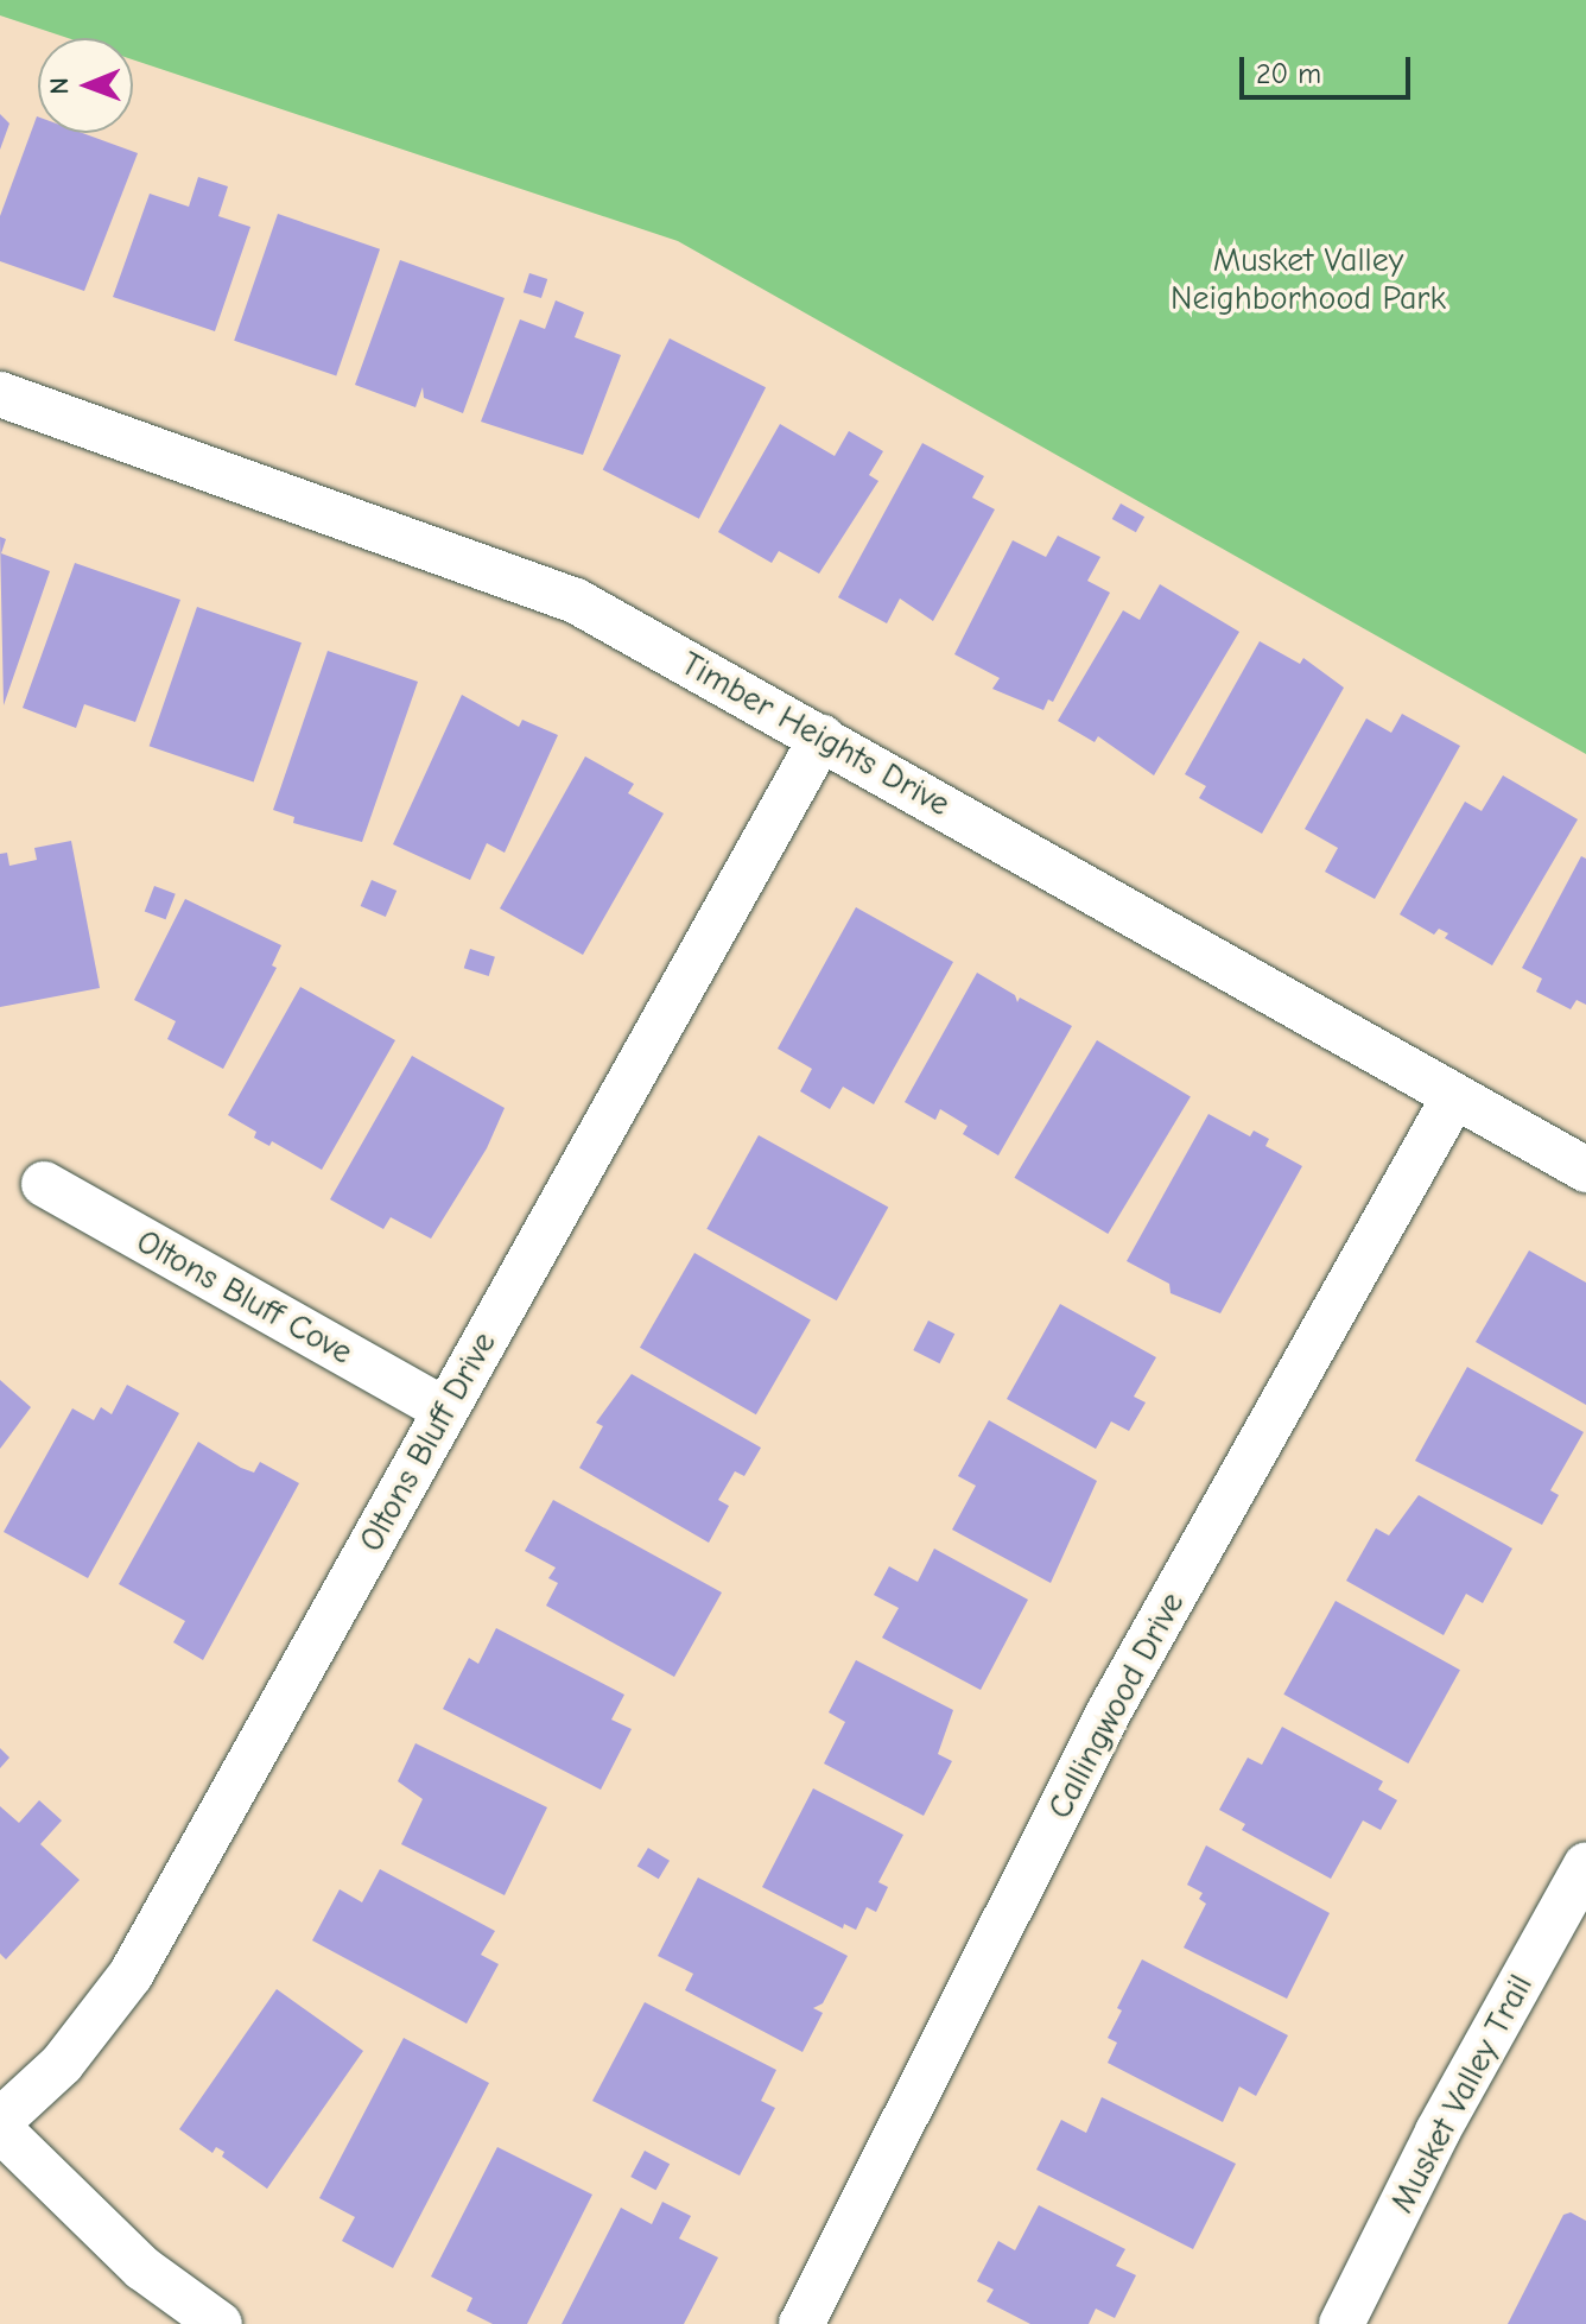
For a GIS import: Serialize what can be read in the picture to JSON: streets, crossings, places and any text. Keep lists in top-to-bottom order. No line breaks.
{"streets":{"street":["Timber Heights Drive","Oltons Bluff Cove","Oltons Bluff Drive","Callingwood Drive","Musket Valley Trail"]},"crossings":[["Timber Heights Drive","Oltons Bluff Drive"],["Timber Heights Drive","Callingwood Drive"],["Oltons Bluff Cove","Oltons Bluff Drive"]],"parks":["Musket Valley Neighborhood Park"],"scale_bar":"20 m","north":"left"}
